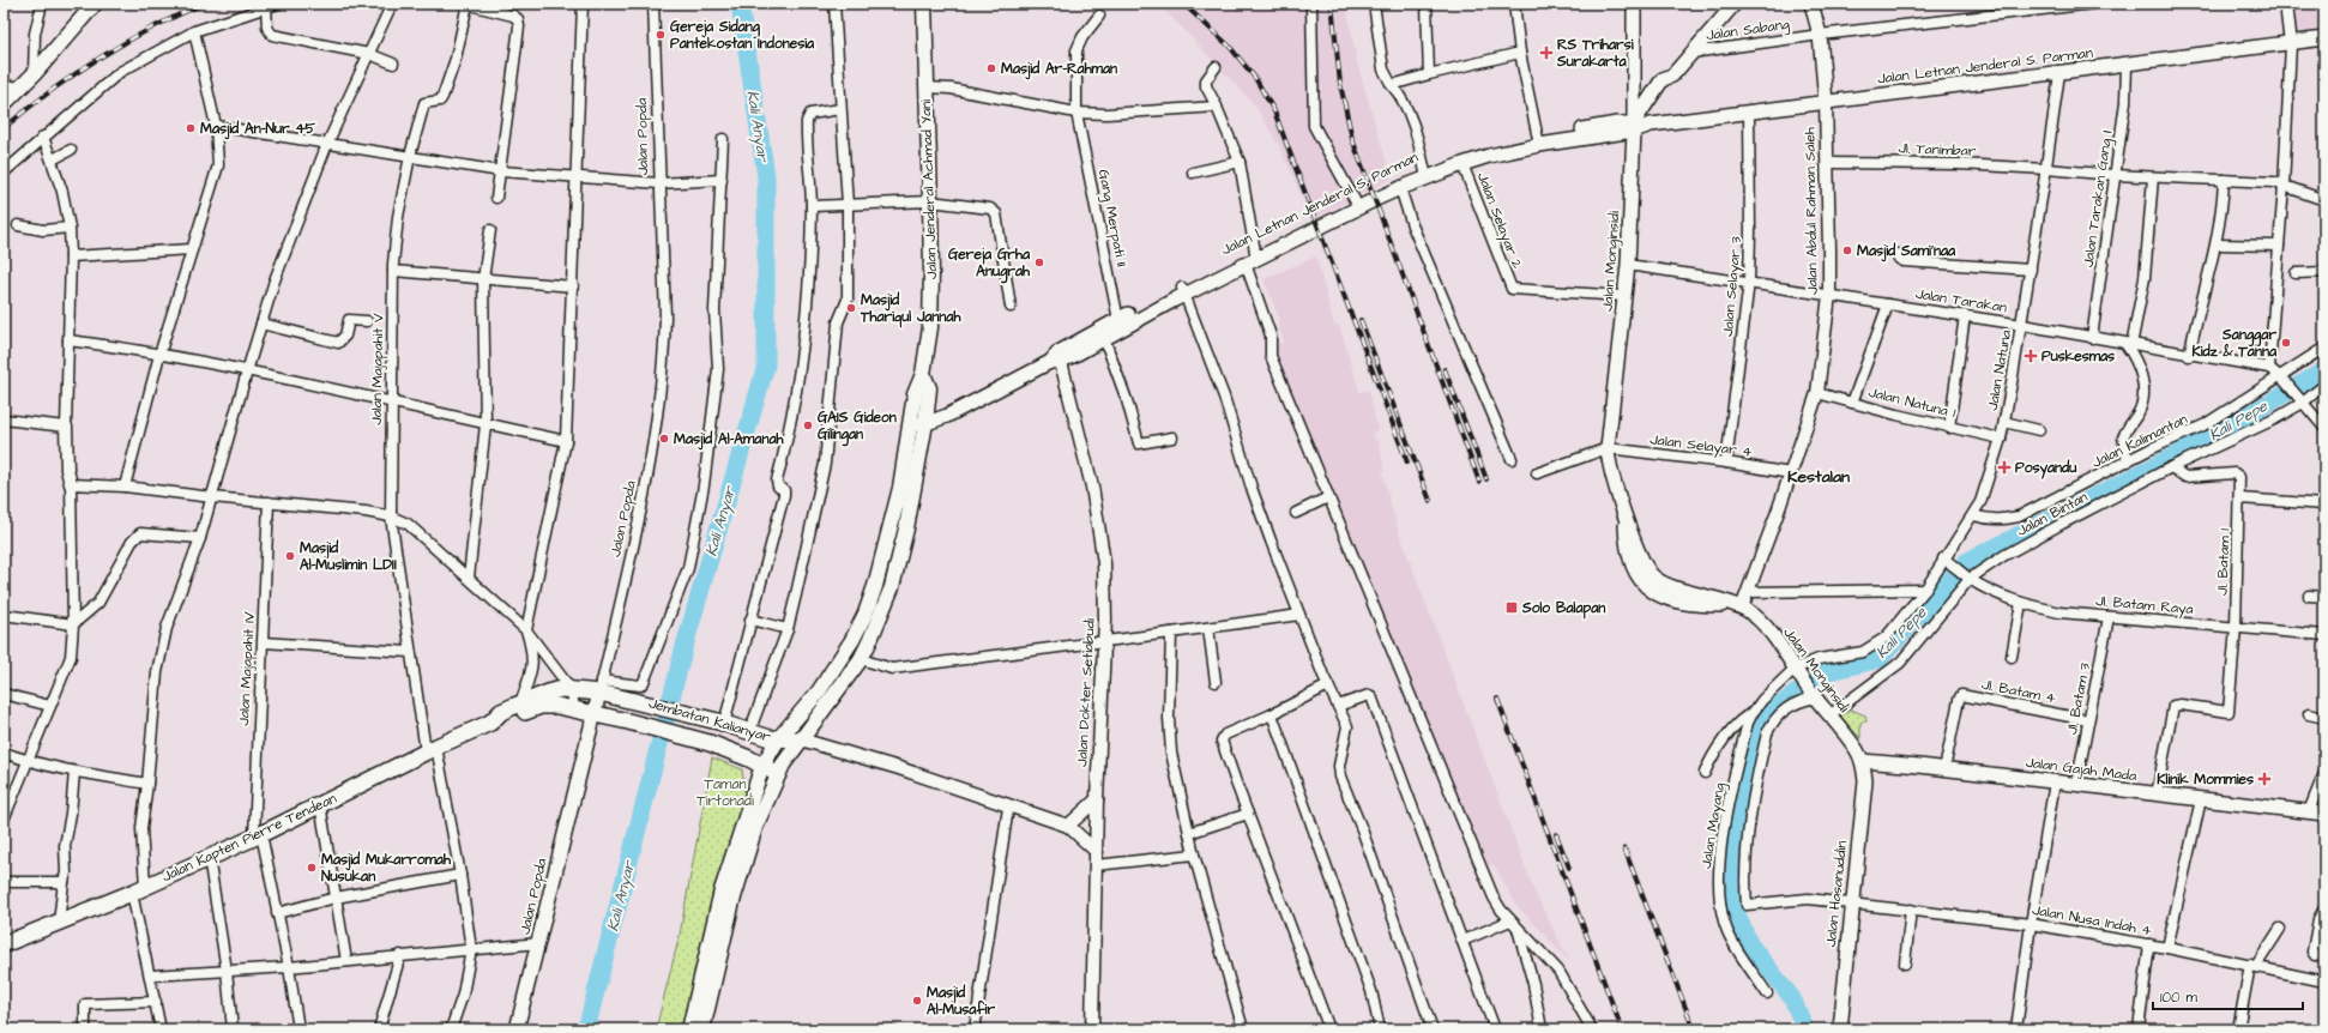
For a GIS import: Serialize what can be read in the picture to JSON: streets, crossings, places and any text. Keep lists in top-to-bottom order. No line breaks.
{"streets":{"highway":["Jembatan Kalianyar","Jalan Kapten Pierre Tendean"],"main road":["Jalan Letnan Jenderal S. Parman","Jalan Popda","Jalan Jenderal Achmad Yani","Jalan Abdul Rahman Saleh","Jalan Monginsidi","Jalan Gajah Mada","Jalan Hasanuddin"],"street":["Jalan Sabang","Jl. Tanimbar","Jalan Tarakan Gang I","Gang Merpati II","Jalan Selayar 2","Jalan Selayar 3","Jalan Tarakan","Jalan Majapahit V","Jalan Natuna","Jalan Natuna 1","Jalan Kalimantan","Jalan Selayar 4","Jalan Bintan","Jl. Batam 1","Jl. Batam Raya","Jalan Majapahit IV","Jl. Batam 4","Jalan Dokter Setiabudi","Jl. Batam 3","Jalan Mayang","Jalan Nusa Indah 4"]},"crossings":[["Jalan Sabang","Jalan Abdul Rahman Saleh"],["Jalan Letnan Jenderal S. Parman","Jalan Jenderal Achmad Yani"],["Jalan Letnan Jenderal S. Parman","Jalan Tarakan Gang I"],["Jalan Letnan Jenderal S. Parman","Jalan Abdul Rahman Saleh"],["Jalan Letnan Jenderal S. Parman","Gang Merpati II"],["Jalan Letnan Jenderal S. Parman","Jalan Selayar 2"],["Jalan Letnan Jenderal S. Parman","Jalan Monginsidi"],["Jalan Letnan Jenderal S. Parman","Jalan Selayar 3"],["Jalan Letnan Jenderal S. Parman","Jalan Natuna"],["Jalan Letnan Jenderal S. Parman","Jalan Dokter Setiabudi"],["Jalan Popda","Jalan Kapten Pierre Tendean"],["Jl. Tanimbar","Jalan Tarakan Gang I"],["Jl. Tanimbar","Jalan Abdul Rahman Saleh"],["Jl. Tanimbar","Jalan Natuna"],["Jalan Jenderal Achmad Yani","Jembatan Kalianyar"],["Jalan Tarakan Gang I","Jalan Tarakan"],["Jalan Abdul Rahman Saleh","Jalan Monginsidi"],["Jalan Abdul Rahman Saleh","Jalan Tarakan"],["Jalan Abdul Rahman Saleh","Jalan Natuna 1"],["Jalan Abdul Rahman Saleh","Jalan Selayar 4"],["Jalan Selayar 2","Jalan Monginsidi"],["Jalan Monginsidi","Jalan Tarakan"],["Jalan Monginsidi","Jalan Selayar 4"],["Jalan Monginsidi","Jalan Bintan"],["Jalan Monginsidi","Jalan Gajah Mada"],["Jalan Monginsidi","Jalan Mayang"],["Jalan Monginsidi","Jalan Hasanuddin"],["Jalan Monginsidi","Jalan Nusa Indah 4"],["Jalan Selayar 3","Jalan Tarakan"],["Jalan Selayar 3","Jalan Selayar 4"],["Jalan Tarakan","Jalan Natuna"],["Jalan Majapahit V","Jalan Kapten Pierre Tendean"],["Jalan Natuna","Jalan Natuna 1"],["Jalan Natuna","Jalan Kalimantan"],["Jalan Bintan","Jl. Batam 1"],["Jalan Bintan","Jl. Batam Raya"],["Jl. Batam 1","Jl. Batam Raya"],["Jl. Batam 1","Jalan Gajah Mada"],["Jl. Batam Raya","Jl. Batam 3"],["Jalan Majapahit IV","Jalan Kapten Pierre Tendean"],["Jl. Batam 4","Jl. Batam 3"],["Jl. Batam 4","Jalan Gajah Mada"],["Jl. Batam 3","Jalan Gajah Mada"],["Jembatan Kalianyar","Jalan Kapten Pierre Tendean"],["Jalan Gajah Mada","Jalan Hasanuddin"],["Jalan Hasanuddin","Jalan Nusa Indah 4"]],"districts":["Kestalan"],"water":["Kali Anyar","Kali Pepe"],"parks":["Taman Tirtonadi"],"places":{"other":["Gereja Sidang Pantekostan Indonesia","Masjid Ar-Rahman","Masjid An-Nur 45","Masjid Sami'naa","Gereja Grha Anugrah","Masjid Thariqul Jannah","Sanggar Kidz & Tanna","GAIS Gideon Gilingan","Masjid Al-Amanah","Masjid Al-Muslimin LDII","Masjid Mukarromah Nusukan","Masjid Al-Musafir"],"health":["RS Triharsi Surakarta","Puskesmas","Posyandu","Klinik Mommies"],"transit":["Solo Balapan"]},"scale_bar":"100 m"}
